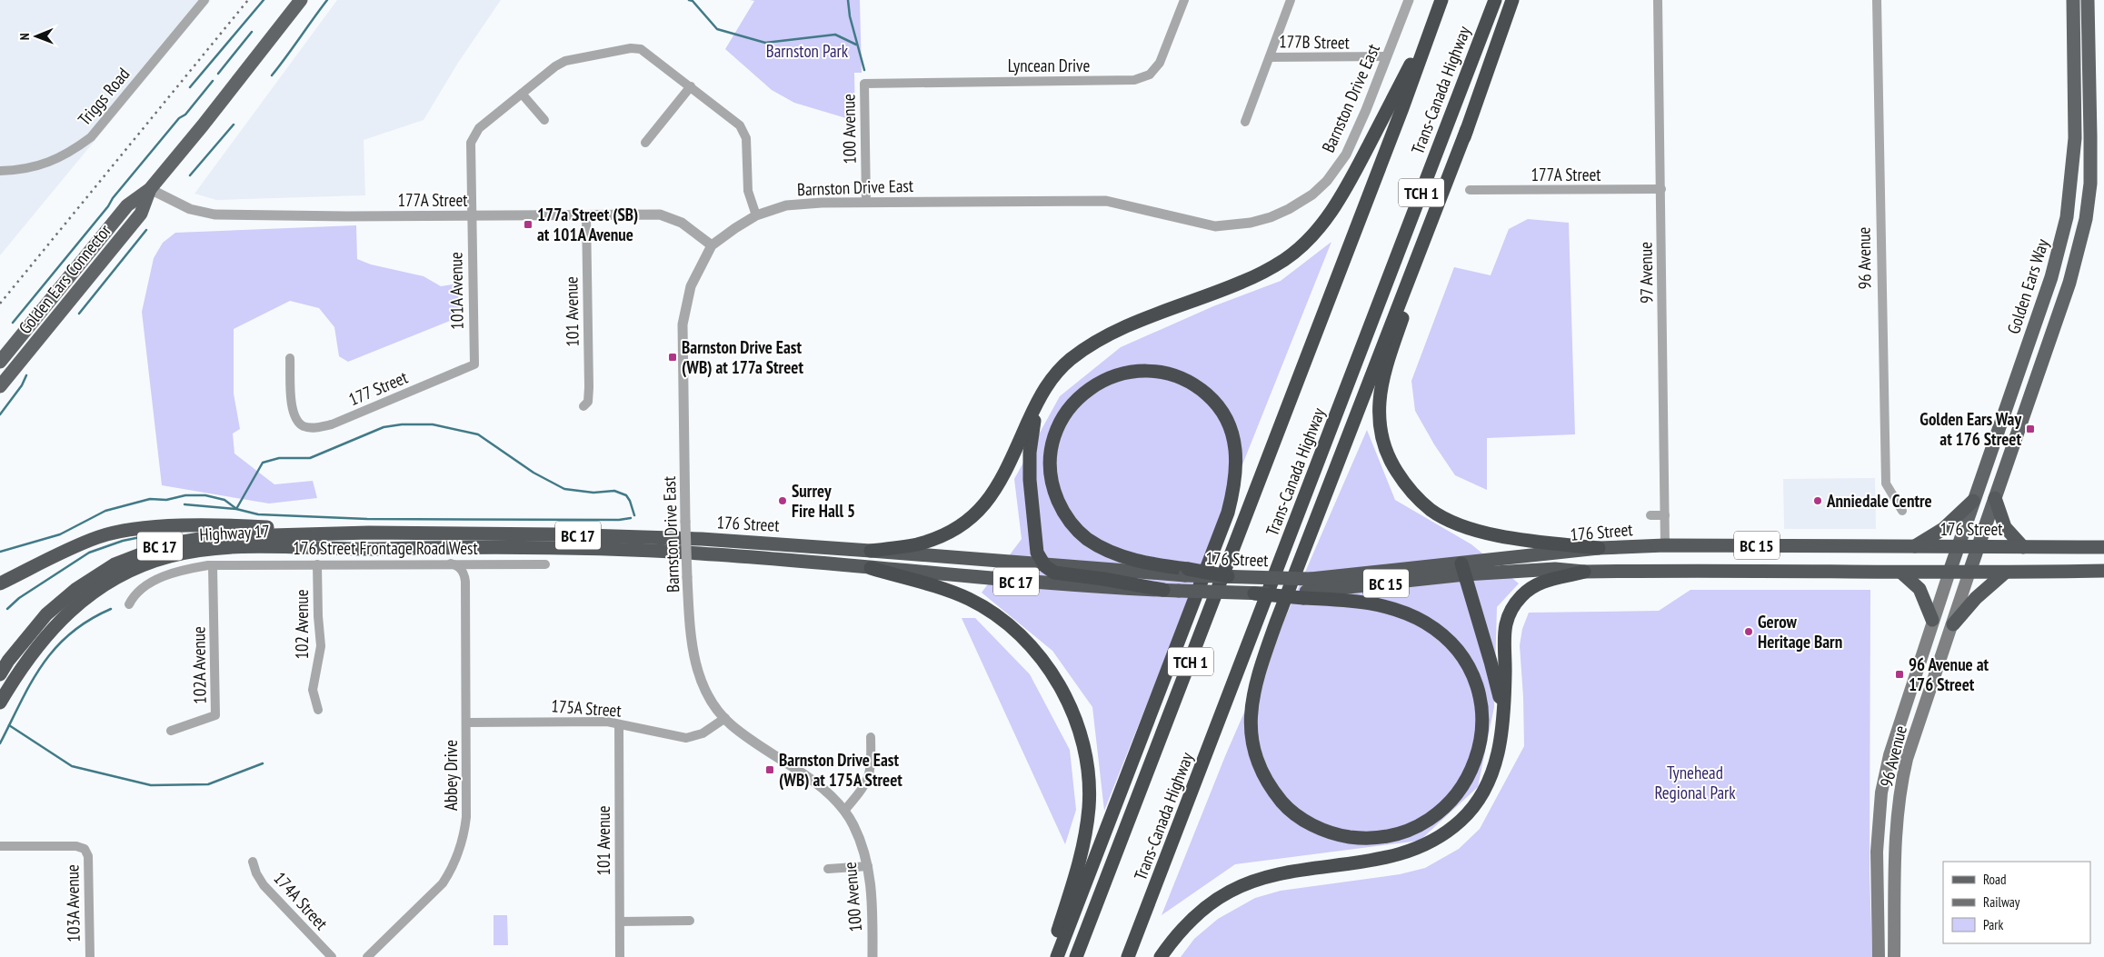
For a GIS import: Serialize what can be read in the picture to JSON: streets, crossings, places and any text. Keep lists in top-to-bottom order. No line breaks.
{"streets":{"highway":["Trans-Canada Highway","TCH 1","176 Street","Highway 17","BC 17","BC 15"],"main road":["96 Avenue","Golden Ears Connector","Golden Ears Way"],"street":["177B Street","Lyncean Drive","Triggs Road","Barnston Drive East","100 Avenue","177A Street","97 Avenue","101A Avenue","101 Avenue","177 Street","176 Street Frontage Road West","102 Avenue","102A Avenue","175A Street","Abbey Drive","174A Street","103A Avenue"]},"crossings":[["177B Street","Barnston Drive East"],["Lyncean Drive","100 Avenue"],["Barnston Drive East","100 Avenue"],["Barnston Drive East","177A Street"],["Barnston Drive East","101A Avenue"],["Barnston Drive East","175A Street"],["177A Street","97 Avenue"],["177A Street","Golden Ears Connector"],["177A Street","101A Avenue"],["177A Street","101 Avenue"],["96 Avenue","Golden Ears Way"],["96 Avenue","176 Street"],["97 Avenue","176 Street"],["Golden Ears Way","176 Street"],["101A Avenue","177 Street"],["101 Avenue","175A Street"],["176 Street","Highway 17"],["176 Street Frontage Road West","102 Avenue"],["176 Street Frontage Road West","102A Avenue"],["176 Street Frontage Road West","Abbey Drive"],["175A Street","Abbey Drive"]],"parks":["Barnston Park","Tynehead Regional Park"],"places":{"transit":["177a Street (SB) at 101A Avenue","Barnston Drive East (WB) at 177a Street","Golden Ears Way at 176 Street","96 Avenue at 176 Street","Barnston Drive East (WB) at 175A Street"],"other":["Surrey Fire Hall 5","Anniedale Centre","Gerow Heritage Barn"]},"legend":["Road","Railway","Park"],"north":"left"}
